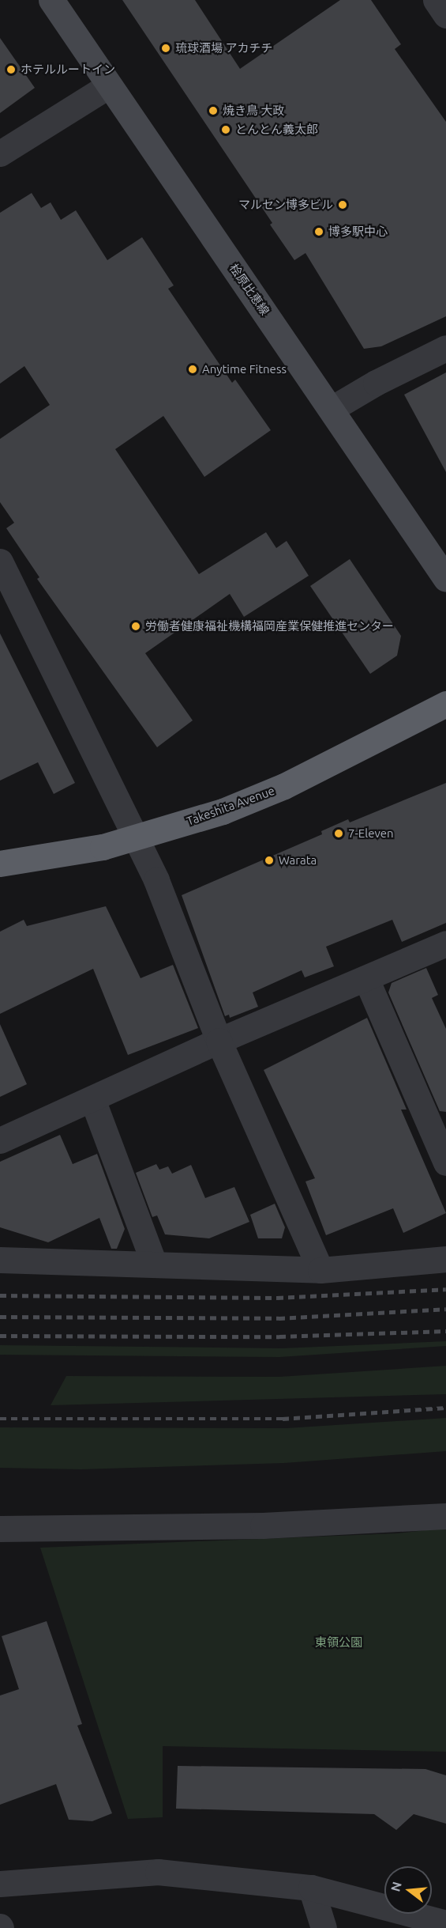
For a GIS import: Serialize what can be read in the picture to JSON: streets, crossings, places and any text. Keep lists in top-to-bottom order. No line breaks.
{"streets":{"highway":["Takeshita Avenue"],"main road":["桧原比恵線"]},"parks":["東領公園"],"places":["琉球酒場 アカチチ","ホテルルートイン","焼き鳥 大政","とんとん義太郎","マルセン博多ビル","博多駅中心","Anytime Fitness","労働者健康福祉機構福岡産業保健推進センター","7-Eleven","Warata"],"north":"left"}
